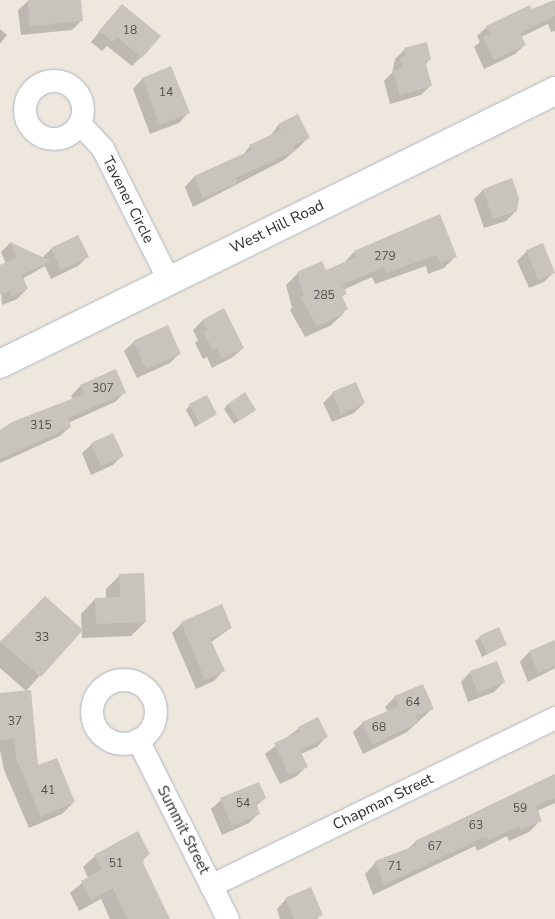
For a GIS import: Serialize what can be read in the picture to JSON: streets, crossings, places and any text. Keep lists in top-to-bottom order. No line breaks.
{"streets":{"street":["Tavener Circle","West Hill Road","Chapman Street","Summit Street"]},"crossings":[["Tavener Circle","West Hill Road"],["Chapman Street","Summit Street"]],"house_numbers":["18","14","279","285","307","315","33","64","37","68","41","54","59","63","67","51","71"]}
